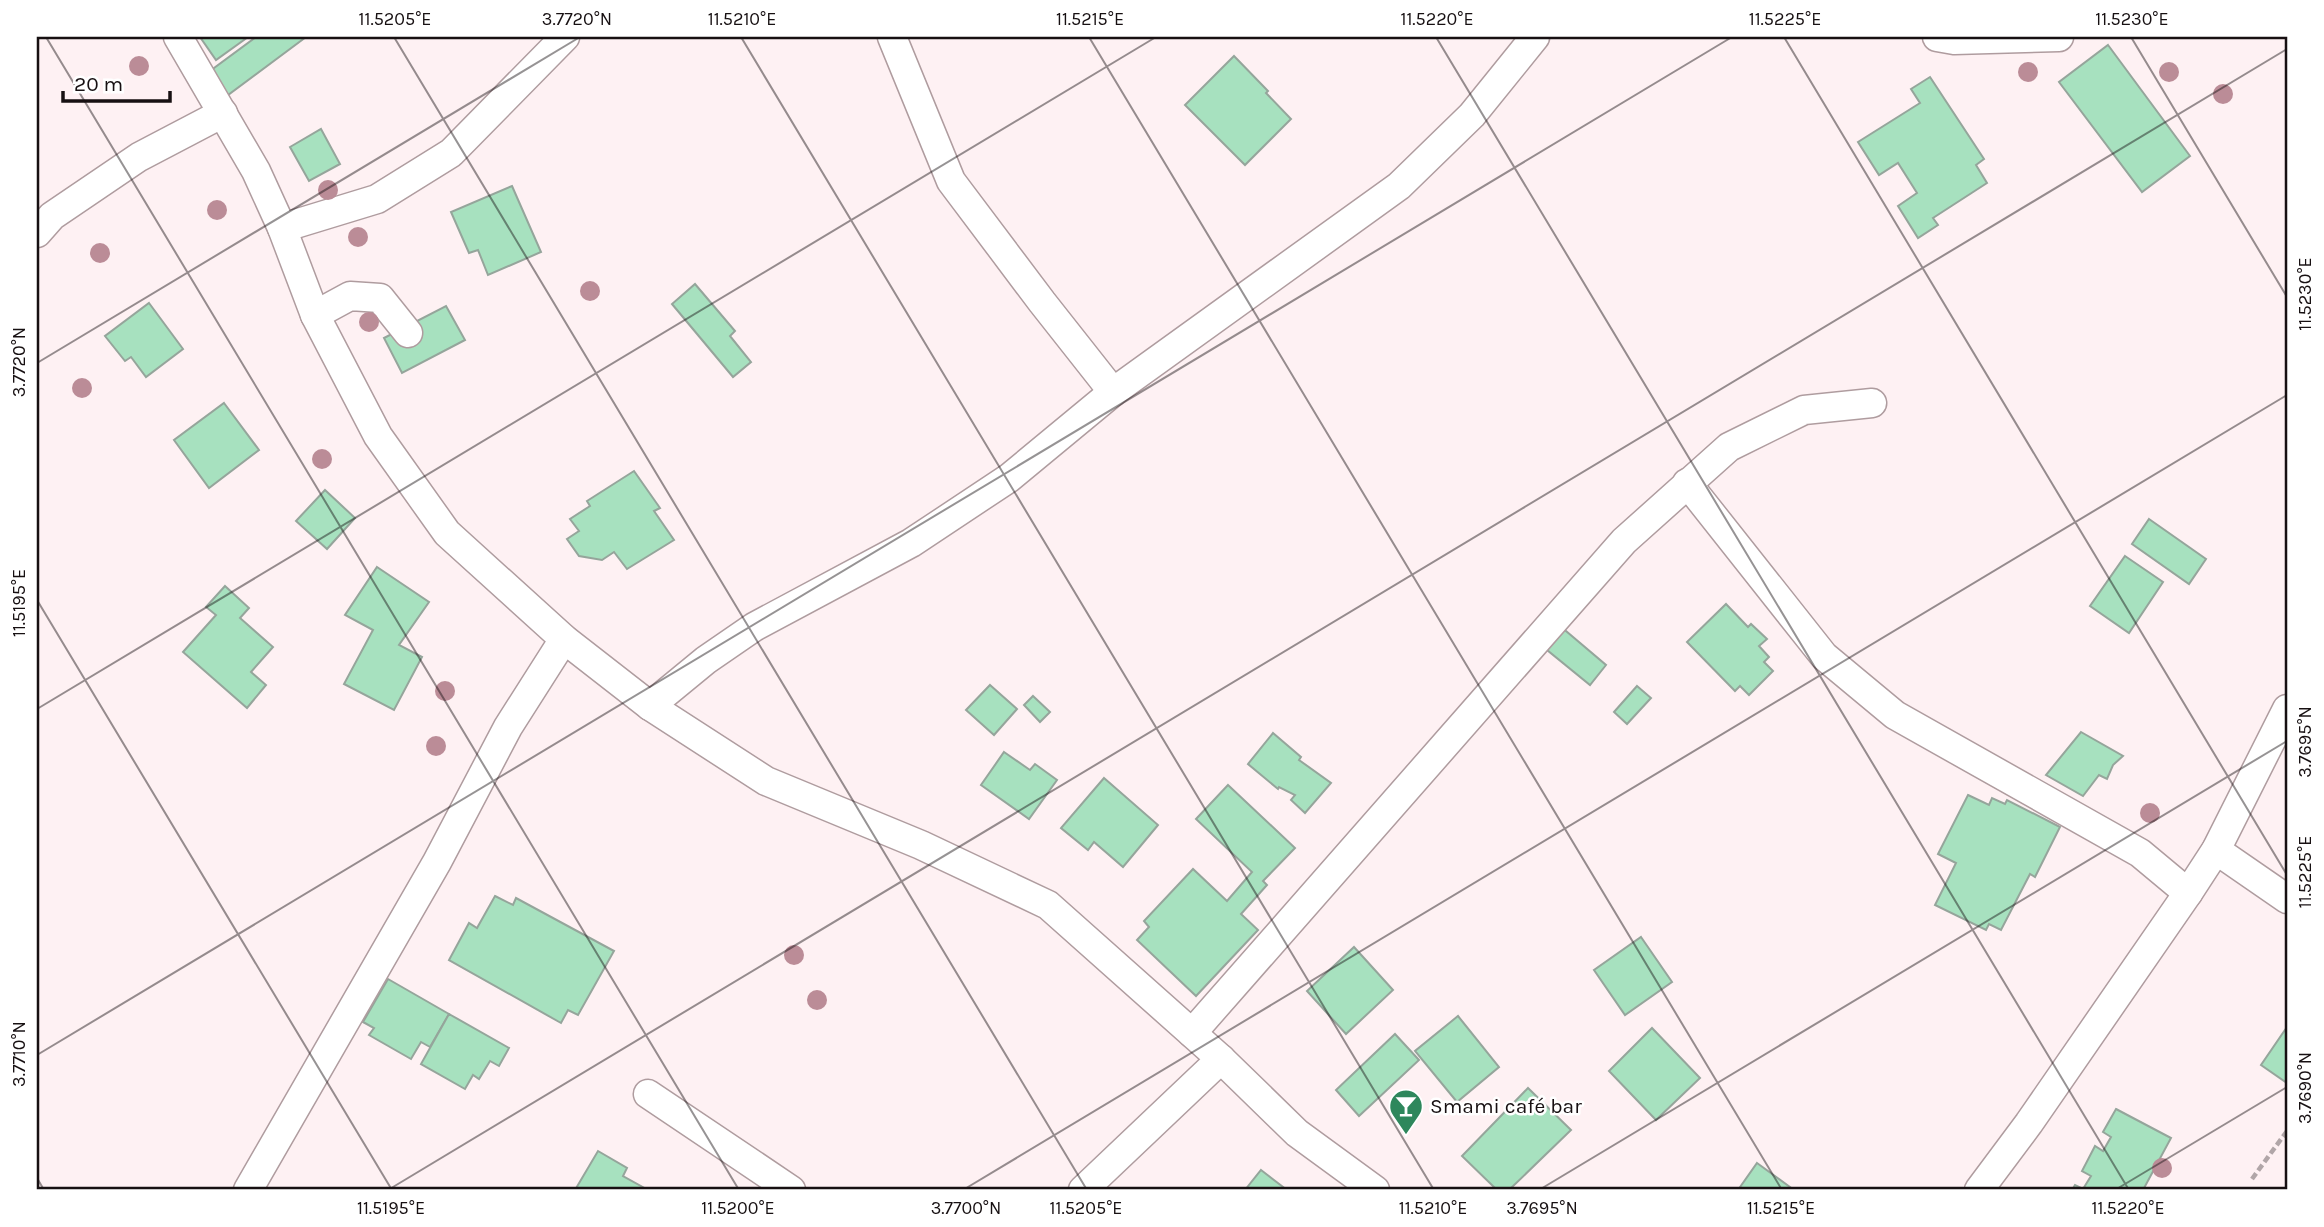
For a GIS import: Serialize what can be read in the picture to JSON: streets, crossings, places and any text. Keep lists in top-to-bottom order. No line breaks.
{"places":{"bar":["Smami café bar"]},"scale_bar":"20 m","coordinates":["11.5205°E","3.7720°N","11.5210°E","11.5215°E","11.5220°E","11.5225°E","11.5230°E","11.5195°E","3.7695°N","3.7710°N","3.7690°N","11.5200°E","3.7700°N"]}
